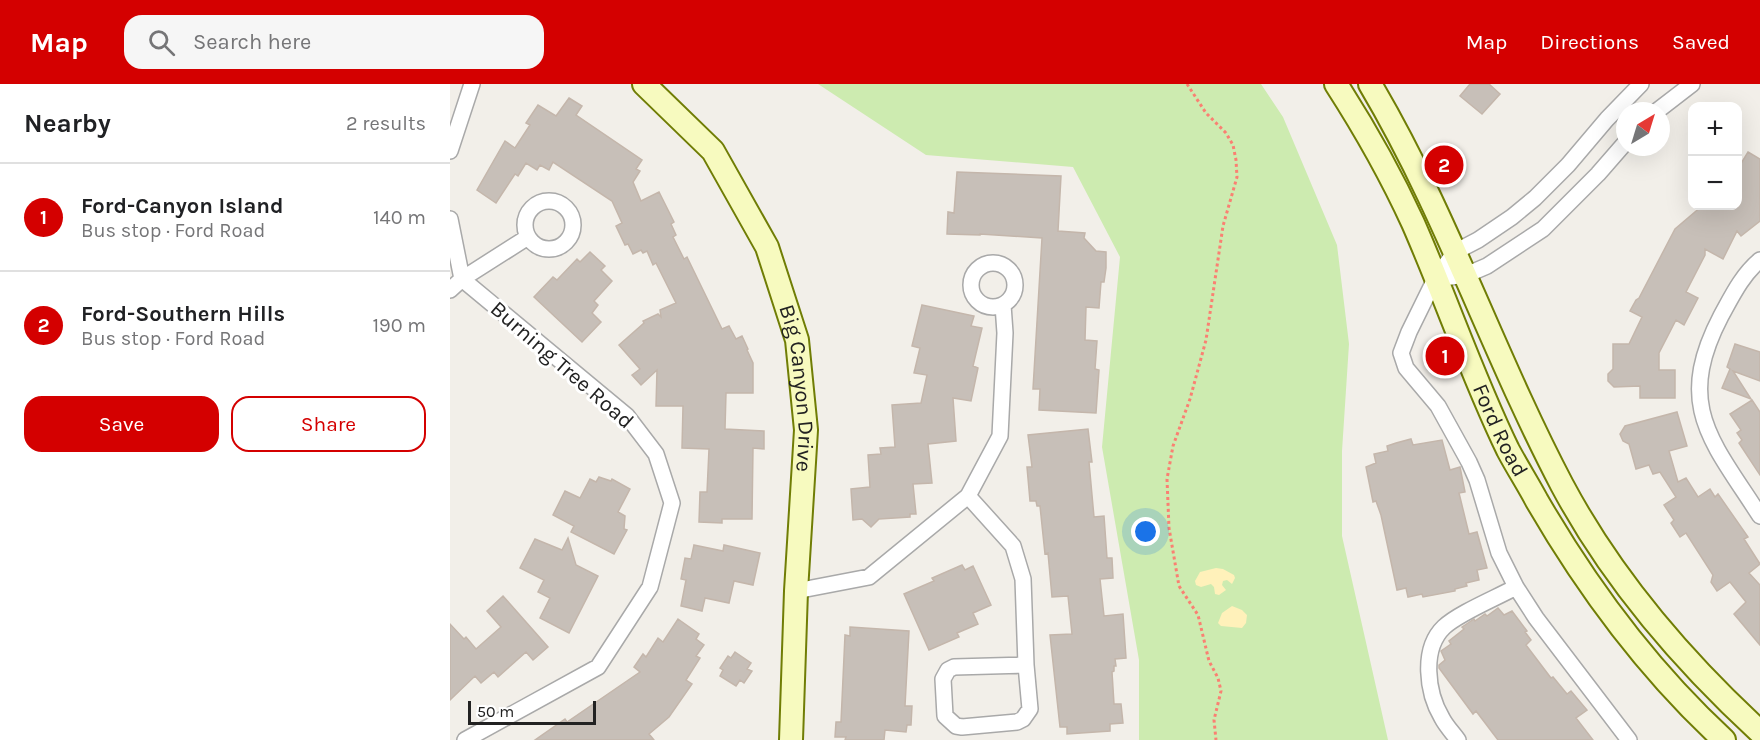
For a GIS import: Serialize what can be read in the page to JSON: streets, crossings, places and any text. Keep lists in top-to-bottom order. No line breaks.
{"streets":{"main road":["Big Canyon Drive","Ford Road"],"street":["Burning Tree Road"]},"scale_bar":"50 m","north":"top right","page":{"header":"Map","search":"Search here","nav":["Map","Directions","Saved"],"heading":["Nearby","2 results"],"map_buttons":["+","−"],"pins":["2","1"],"list":[{"mark":"1","name":"Ford-Canyon Island","note":"Bus stop · Ford Road","value":"140 m"},{"mark":"2","name":"Ford-Southern Hills","note":"Bus stop · Ford Road","value":"190 m"}],"buttons":["Save","Share"],"scale":"50 m"}}
